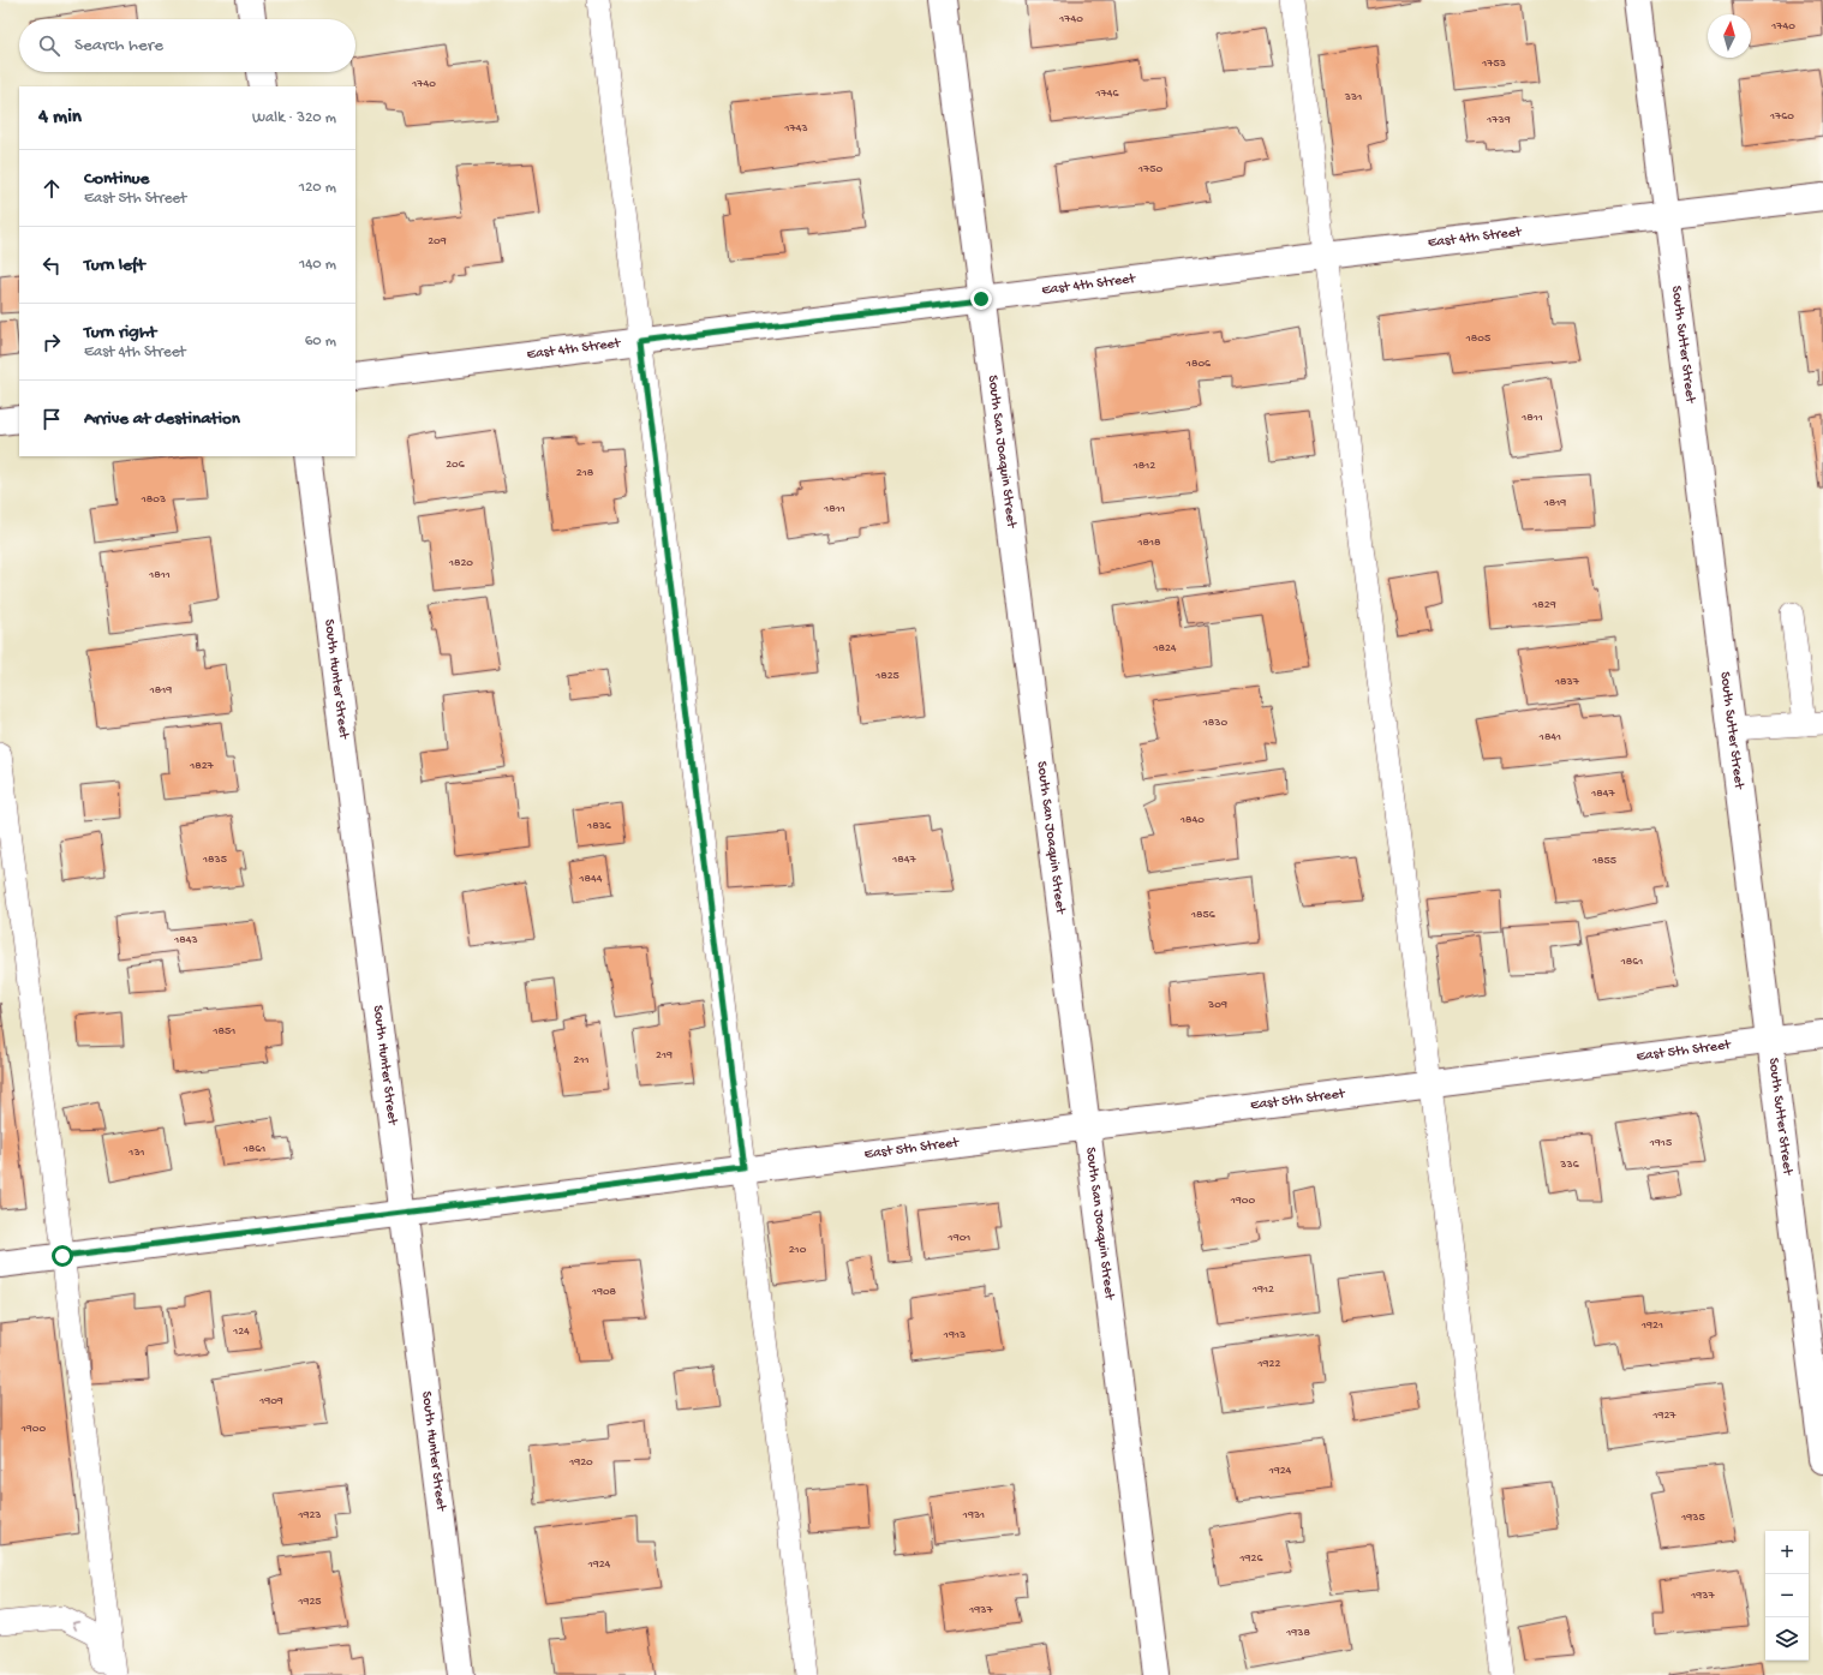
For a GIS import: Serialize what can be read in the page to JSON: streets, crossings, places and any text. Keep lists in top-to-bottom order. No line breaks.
{"streets":{"street":["East 4th Street","South Sutter Street","South San Joaquin Street","South Hunter Street","East 5th Street"]},"crossings":[["East 4th Street","South Sutter Street"],["East 4th Street","South San Joaquin Street"],["South Sutter Street","East 5th Street"],["South San Joaquin Street","East 5th Street"],["South Hunter Street","East 5th Street"]],"house_numbers":["1740","1740","1753","1740","1746","331","1760","1739","1743","1750","209","1805","1806","1811","206","1812","218","1803","1819","1811","1818","1820","1811","1829","1824","1825","1837","1819","1830","1841","1827","1847","1840","1836","1835","1847","1855","1844","1856","1843","1861","309","1851","219","211","1915","1861","131","336","1900","1901","210","1912","1908","1921","124","1913","1922","1909","1927","1900","1920","1924","1923","1931","1935","1926","1924","1937","1925","1937","1938"],"north":"top","page":{"search":"Search here","heading":["4 min","Walk · 320 m"],"list":[["Continue","East 5th Street","120 m"],["Turn left","140 m"],["Turn right","East 4th Street","60 m"],"Arrive at destination"],"map_buttons":["+","−"]}}
